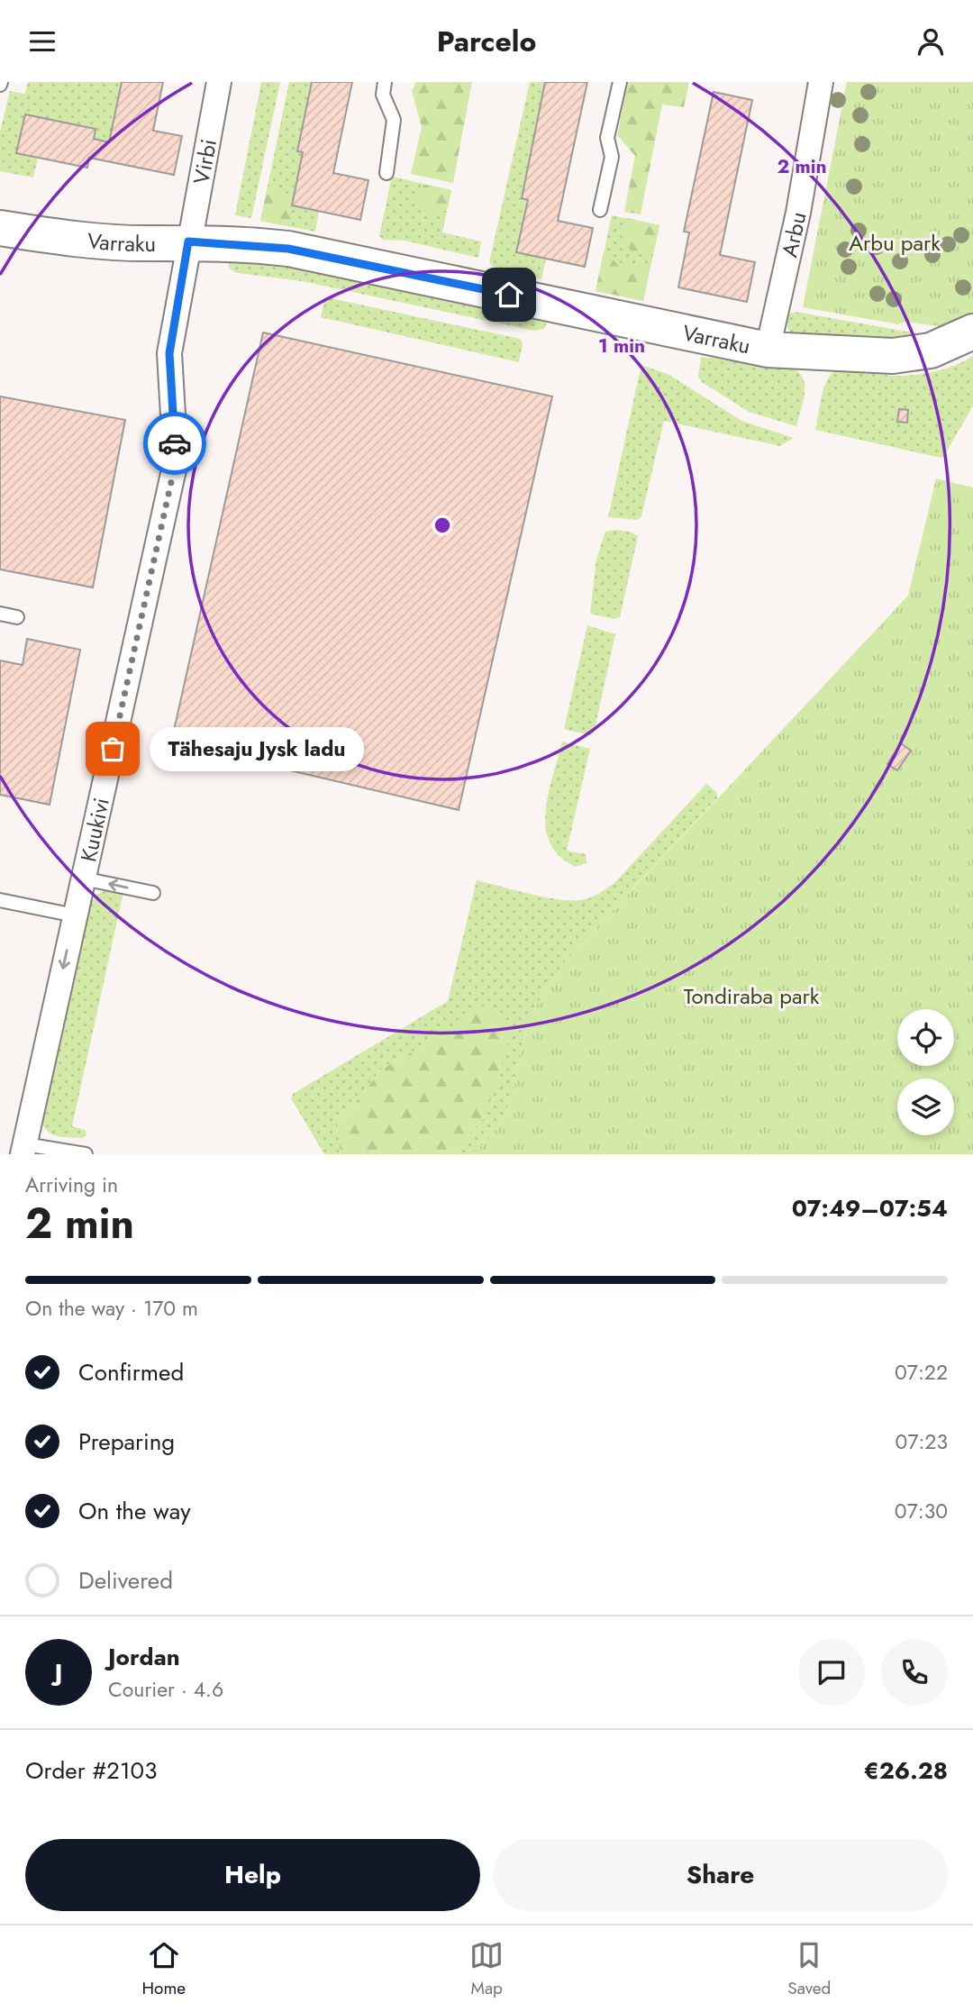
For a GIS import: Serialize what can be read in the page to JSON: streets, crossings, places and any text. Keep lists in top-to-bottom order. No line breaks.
{"streets":{"street":["Virbi","Arbu","Varraku","Kuukivi"]},"crossings":[["Virbi","Varraku"],["Virbi","Kuukivi"],["Arbu","Varraku"],["Varraku","Kuukivi"]],"parks":["Arbu park","Tondiraba park"],"places":["Tähesaju Jysk ladu"],"page":{"header":"Parcelo","bubble":"Tähesaju Jysk ladu","heading":["2 min","Arriving in","07:49–07:54"],"panel":["Jordan","Courier · 4.6","Order #2103","€26.28"],"bar":"On the way · 170 m","list":[["Confirmed","07:22"],["Preparing","07:23"],["On the way","07:30"],"Delivered"],"round":"J","buttons":["Help","Share"],"tabs":["Home","Map","Saved"]},"rings":["2 min","1 min"]}
